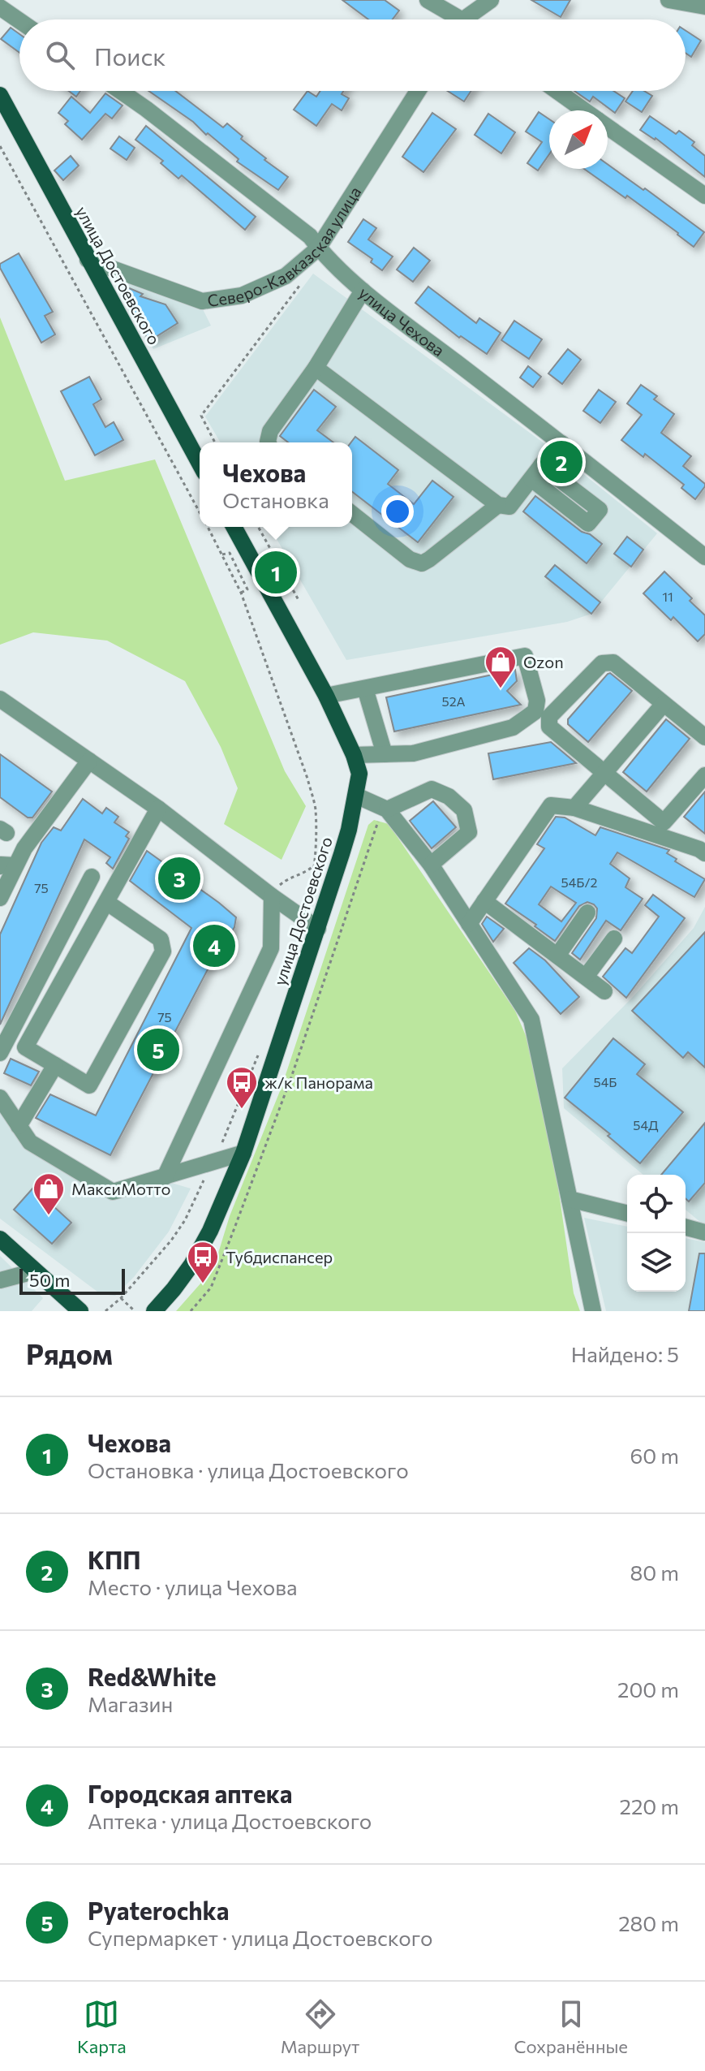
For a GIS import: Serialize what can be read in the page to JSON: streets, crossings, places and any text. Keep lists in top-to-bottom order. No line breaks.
{"streets":{"main road":["улица Достоевского"],"street":["Северо-Кавказская улица","улица Чехова"]},"crossings":[["Северо-Кавказская улица","улица Достоевского"],["Северо-Кавказская улица","улица Чехова"]],"places":{"shop":["Ozon","МаксиМотто"],"bus stop":["ж/к Панорама","Тубдиспансер"]},"house_numbers":["11","52А","54Б/2","75","75","54Б","54Д"],"scale_bar":"50 m","north":"top right","page":{"search":"Поиск","pins":["2","1","3","4","5"],"popup":["Чехова","Остановка"],"scale":"50 m","heading":["Рядом","Найдено: 5"],"list":[{"mark":"1","name":"Чехова","note":"Остановка · улица Достоевского","value":"60 m"},{"mark":"2","name":"КПП","note":"Место · улица Чехова","value":"80 m"},{"mark":"3","name":"Red&White","note":"Магазин","value":"200 m"},{"mark":"4","name":"Городская аптека","note":"Аптека · улица Достоевского","value":"220 m"},{"mark":"5","name":"Pyaterochka","note":"Супермаркет · улица Достоевского","value":"280 m"}],"nav":["Карта","Маршрут","Сохранённые"]}}
